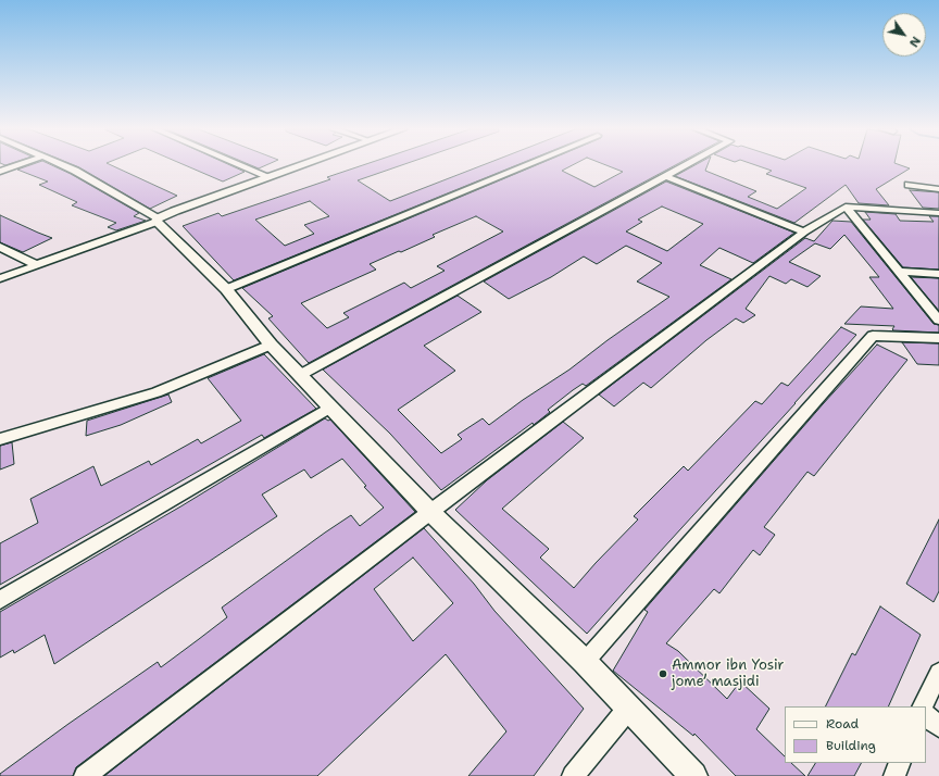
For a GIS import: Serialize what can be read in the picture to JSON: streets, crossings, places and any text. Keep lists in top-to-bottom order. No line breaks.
{"places":["Ammor ibn Yosir jome’ masjidi"],"legend":["Road","Building"],"north":"bottom right"}
